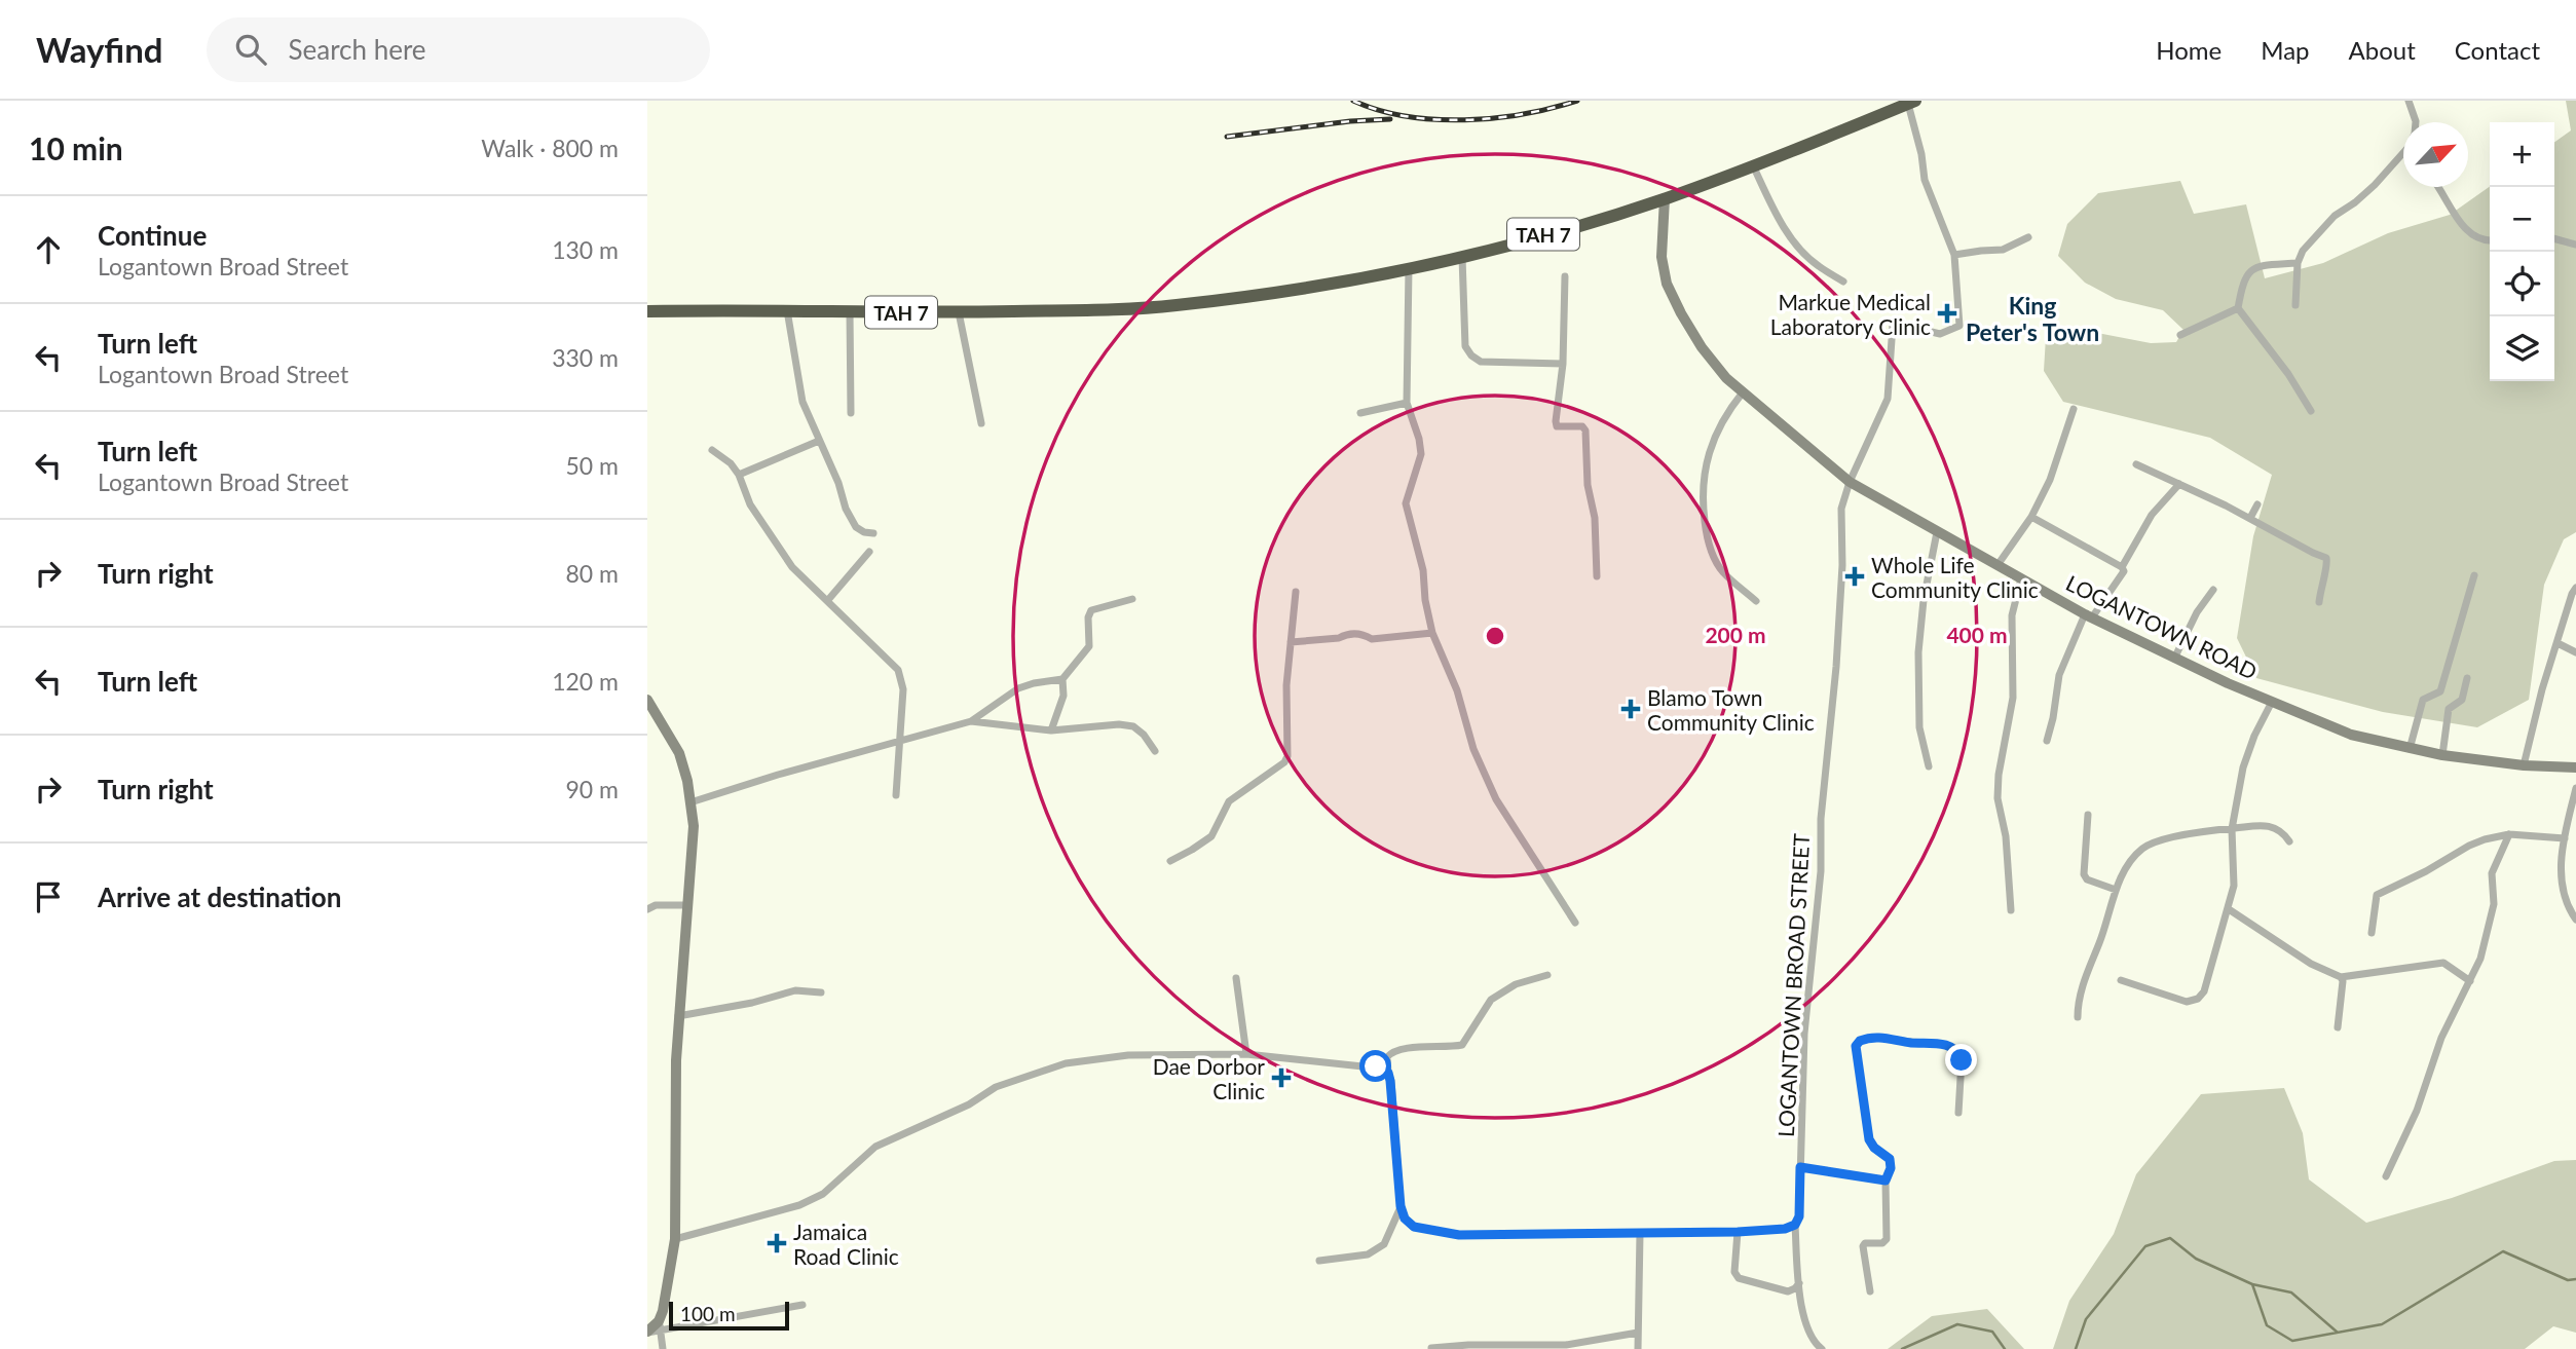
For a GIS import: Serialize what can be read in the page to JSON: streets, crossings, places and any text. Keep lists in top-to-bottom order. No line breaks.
{"streets":{"highway":["TAH 7"],"street":["LOGANTOWN ROAD","LOGANTOWN BROAD STREET"]},"crossings":[["TAH 7","LOGANTOWN ROAD"],["LOGANTOWN ROAD","LOGANTOWN BROAD STREET"]],"districts":["King Peter's Town"],"places":{"health":["Markue Medical Laboratory Clinic","Whole Life Community Clinic","Blamo Town Community Clinic","Dae Dorbor Clinic","Jamaica Road Clinic"]},"scale_bar":"100 m","north":"top right","page":{"header":"Wayfind","search":"Search here","nav":["Home","Map","About","Contact"],"heading":["10 min","Walk · 800 m"],"map_buttons":["+","−"],"list":[["Continue","Logantown Broad Street","130 m"],["Turn left","Logantown Broad Street","330 m"],["Turn left","Logantown Broad Street","50 m"],["Turn right","80 m"],["Turn left","120 m"],["Turn right","90 m"],"Arrive at destination"],"scale":"100 m"},"rings":["200 m","400 m"]}
